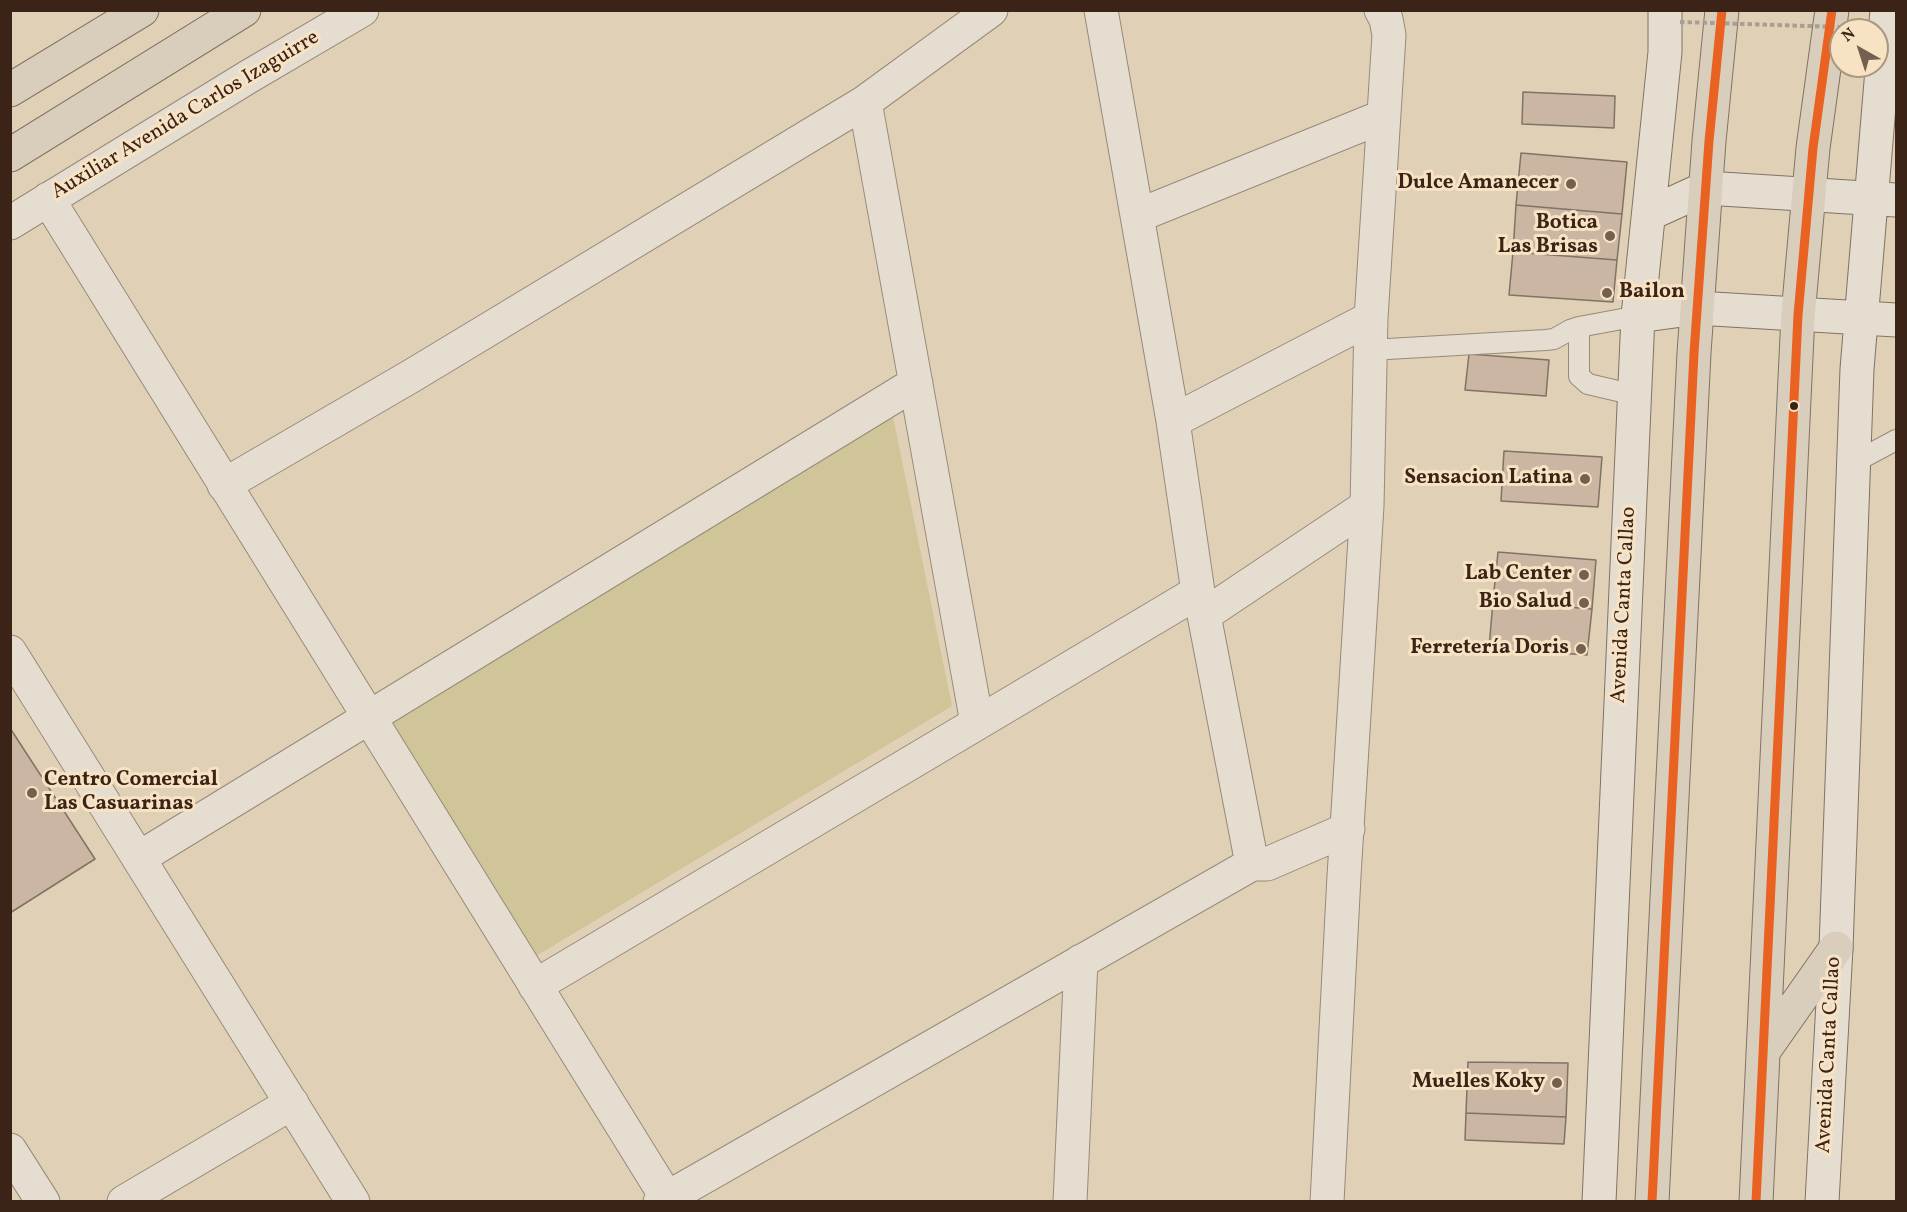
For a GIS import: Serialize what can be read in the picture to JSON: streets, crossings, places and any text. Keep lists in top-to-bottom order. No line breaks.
{"streets":{"street":["Auxiliar Avenida Carlos Izaguirre","Avenida Canta Callao"]},"places":["Dulce Amanecer","Botica Las Brisas","Bailon","Sensacion Latina","Lab Center","Bio Salud","Ferretería Doris","Centro Comercial Las Casuarinas","Muelles Koky"],"north":"top left"}
